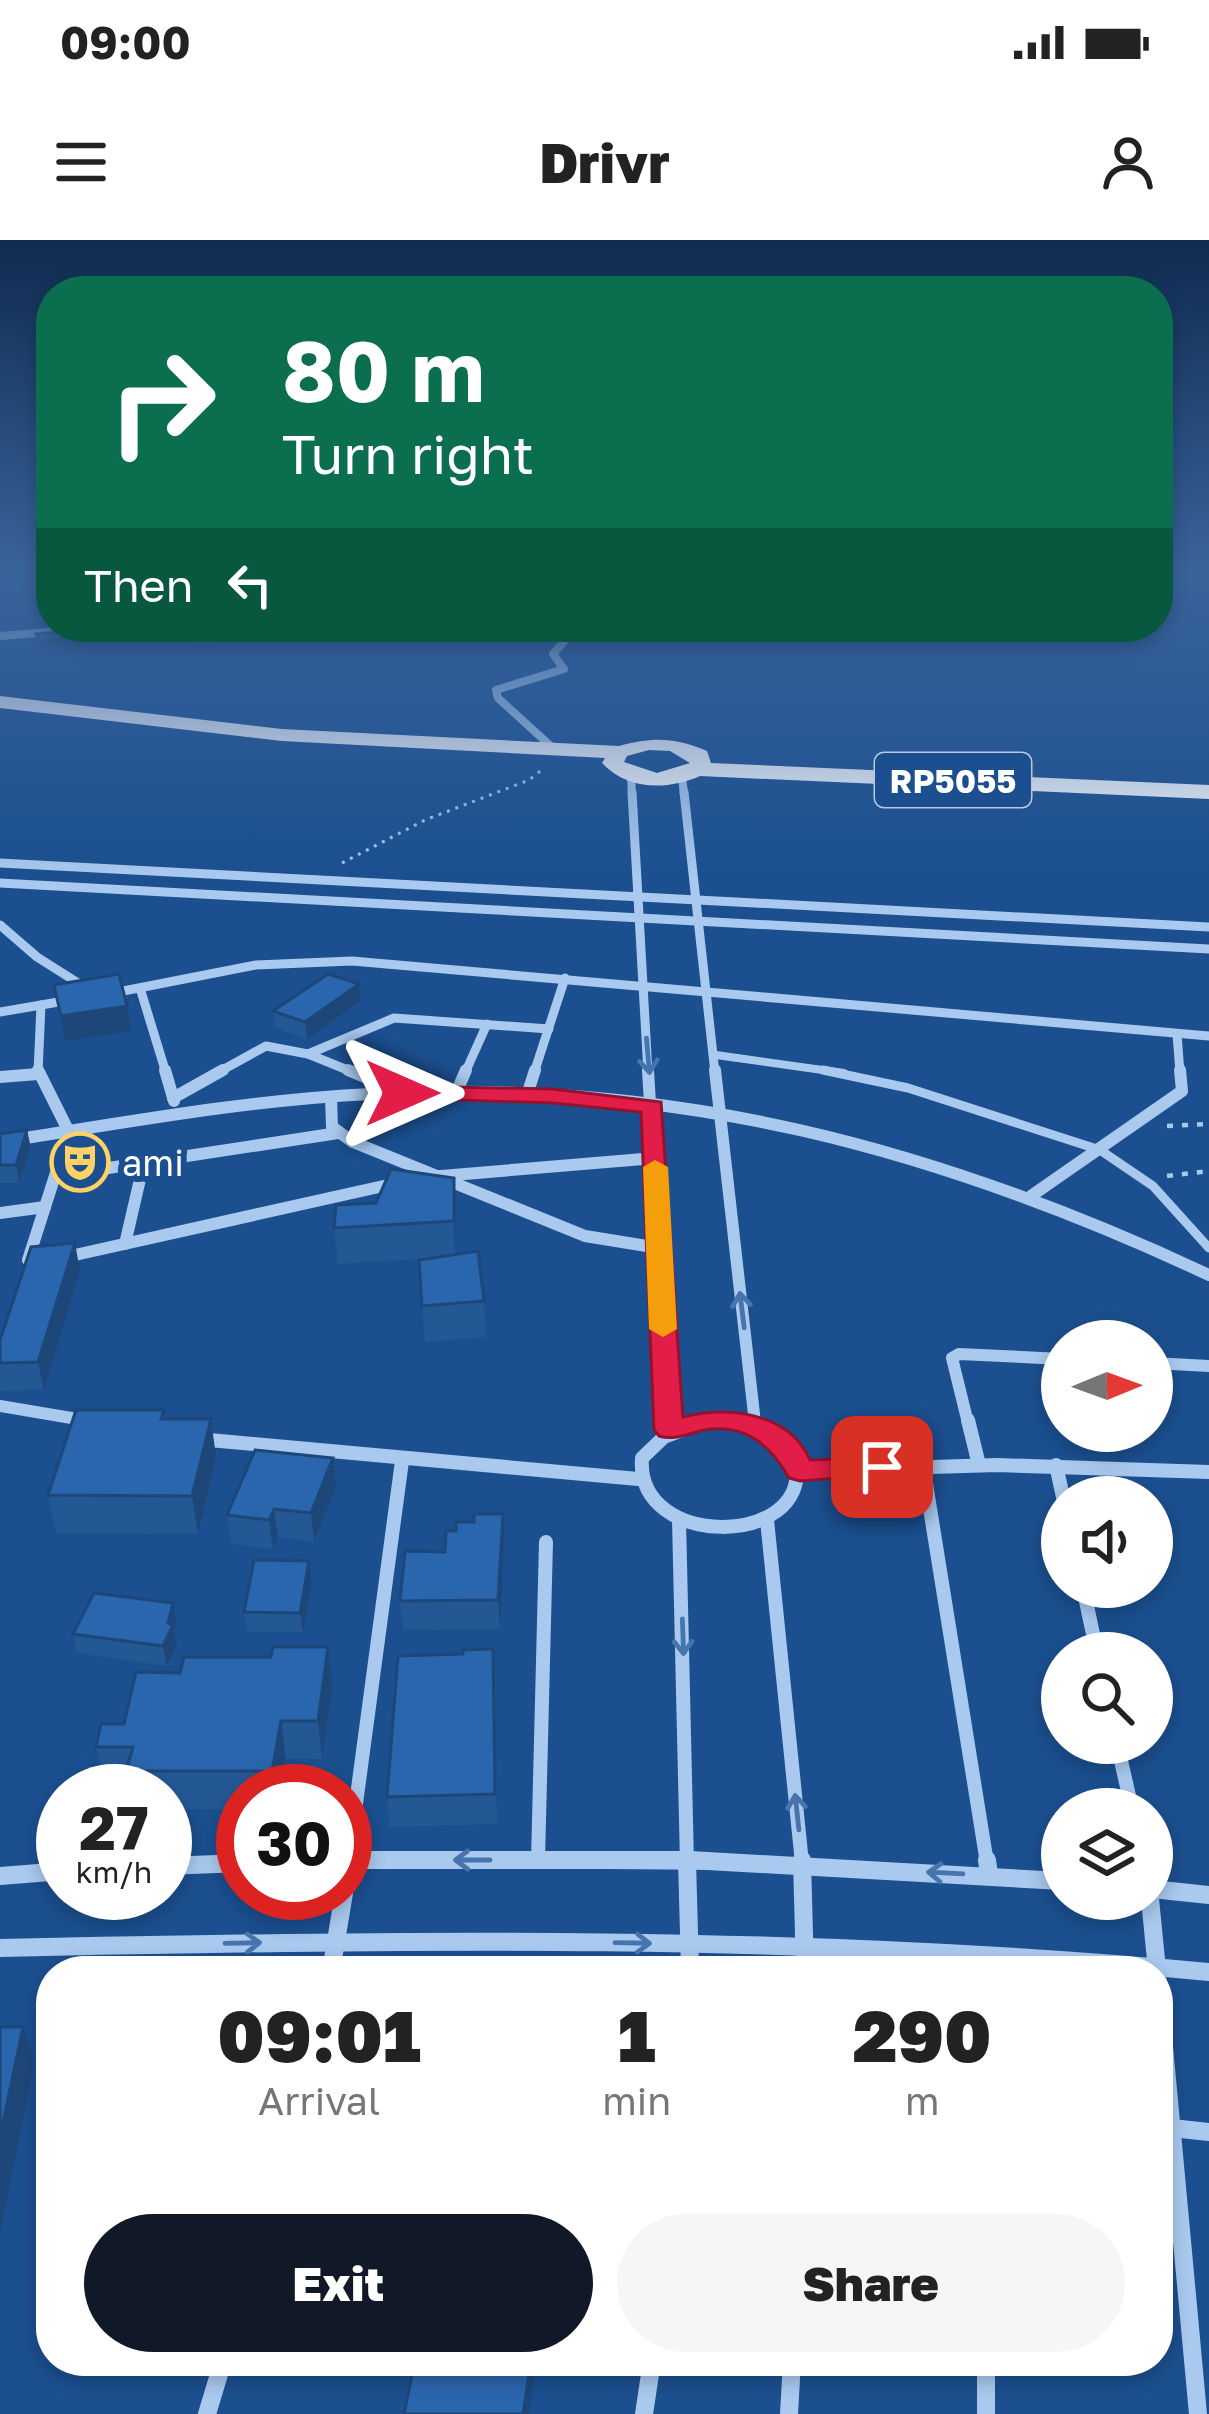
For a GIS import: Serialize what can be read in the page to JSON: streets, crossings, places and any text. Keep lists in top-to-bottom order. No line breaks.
{"streets":{"highway":["RP5055"]},"places":{"theatre":["ami"]},"north":"right","page":{"status":"09:00","header":"Drivr","turn":["80 m","Turn right"],"then":"Then","speed":"27 km/h","limit":"30","eta":["09:01","Arrival","1","min","290","m"],"buttons":["Exit","Share"]}}
